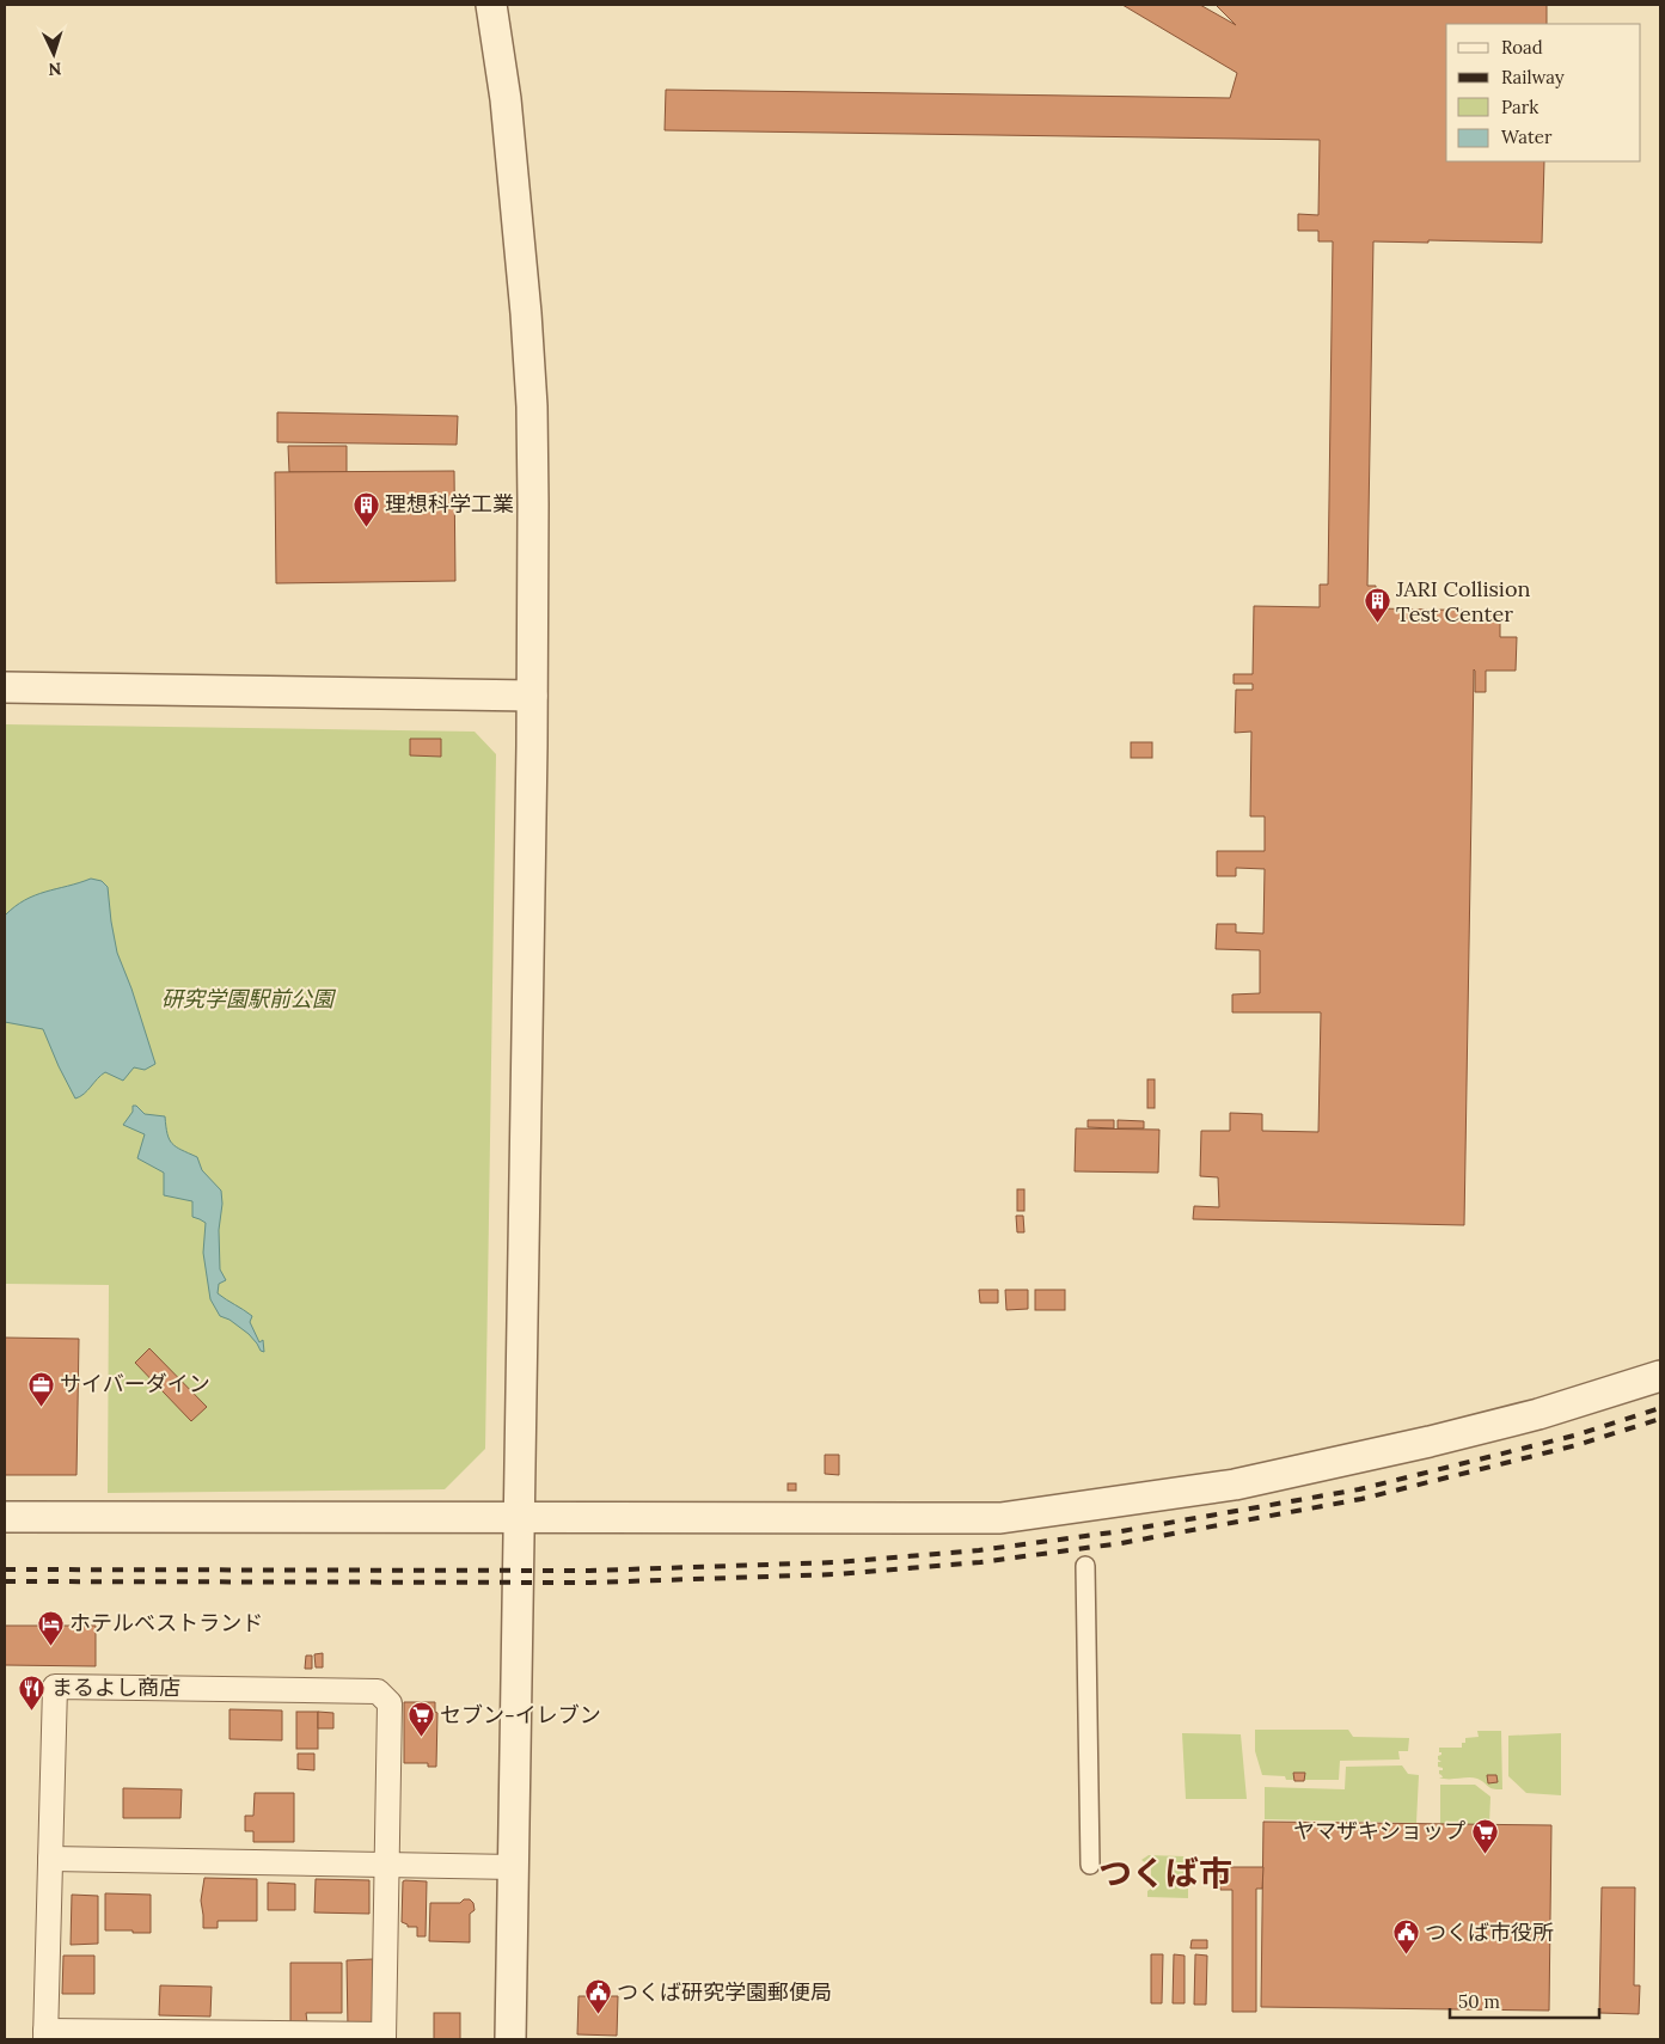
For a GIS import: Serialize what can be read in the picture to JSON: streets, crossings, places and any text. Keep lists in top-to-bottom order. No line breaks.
{"districts":["つくば市"],"parks":["研究学園駅前公園"],"places":{"building":["理想科学工業","JARI Collision Test Center"],"office":["サイバーダイン"],"hotel":["ホテルベストランド"],"restaurant":["まるよし商店"],"supermarket":["セブン-イレブン","ヤマザキショップ"],"public building":["つくば市役所","つくば研究学園郵便局"]},"legend":["Road","Railway","Park","Water"],"scale_bar":"50 m","north":"bottom"}
